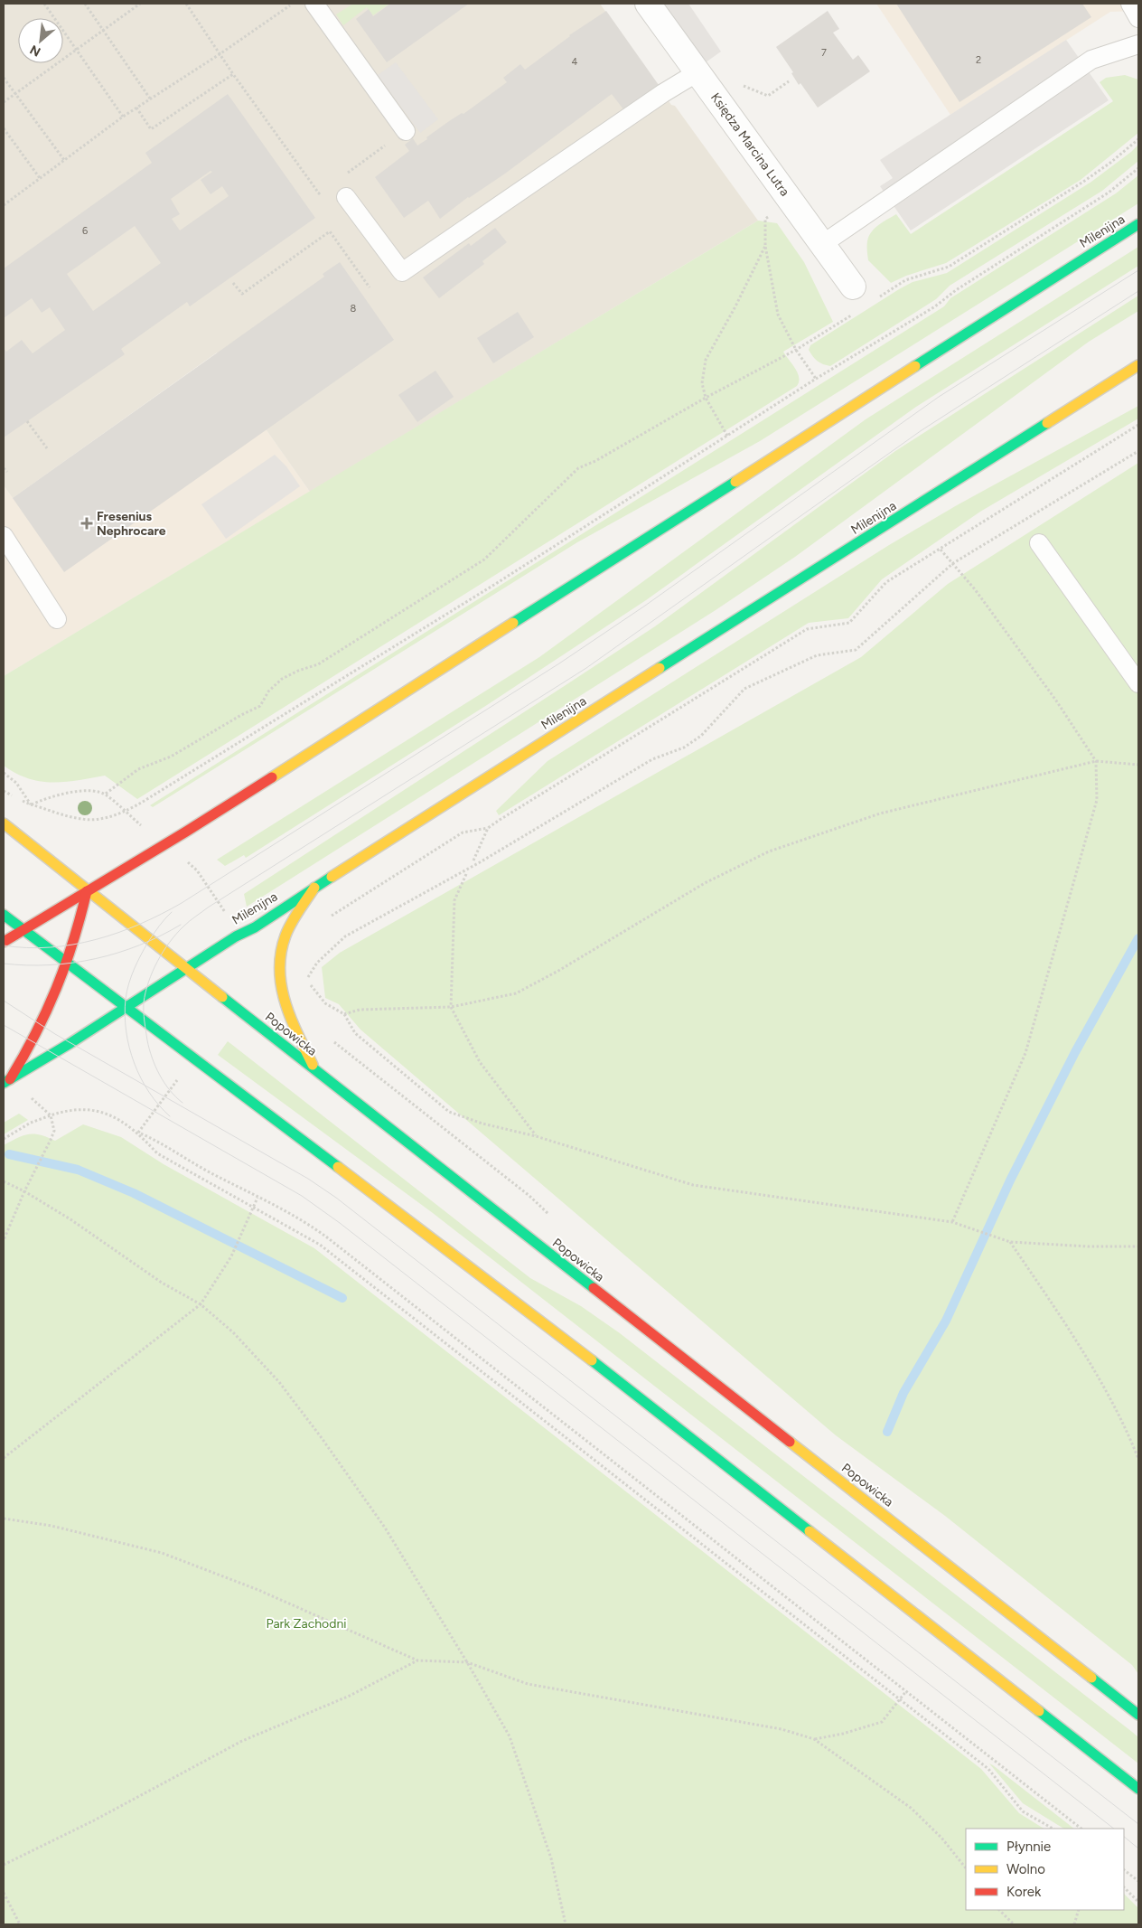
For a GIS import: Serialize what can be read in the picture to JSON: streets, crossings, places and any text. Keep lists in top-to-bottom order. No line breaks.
{"streets":{"street":["Księdza Marcina Lutra","Milenijna","Popowicka"]},"crossings":[["Milenijna","Popowicka"]],"parks":["Park Zachodni"],"places":{"health":["Fresenius Nephrocare"]},"house_numbers":["7","2","4","6","8"],"legend":["Płynnie","Wolno","Korek"],"north":"bottom left"}
